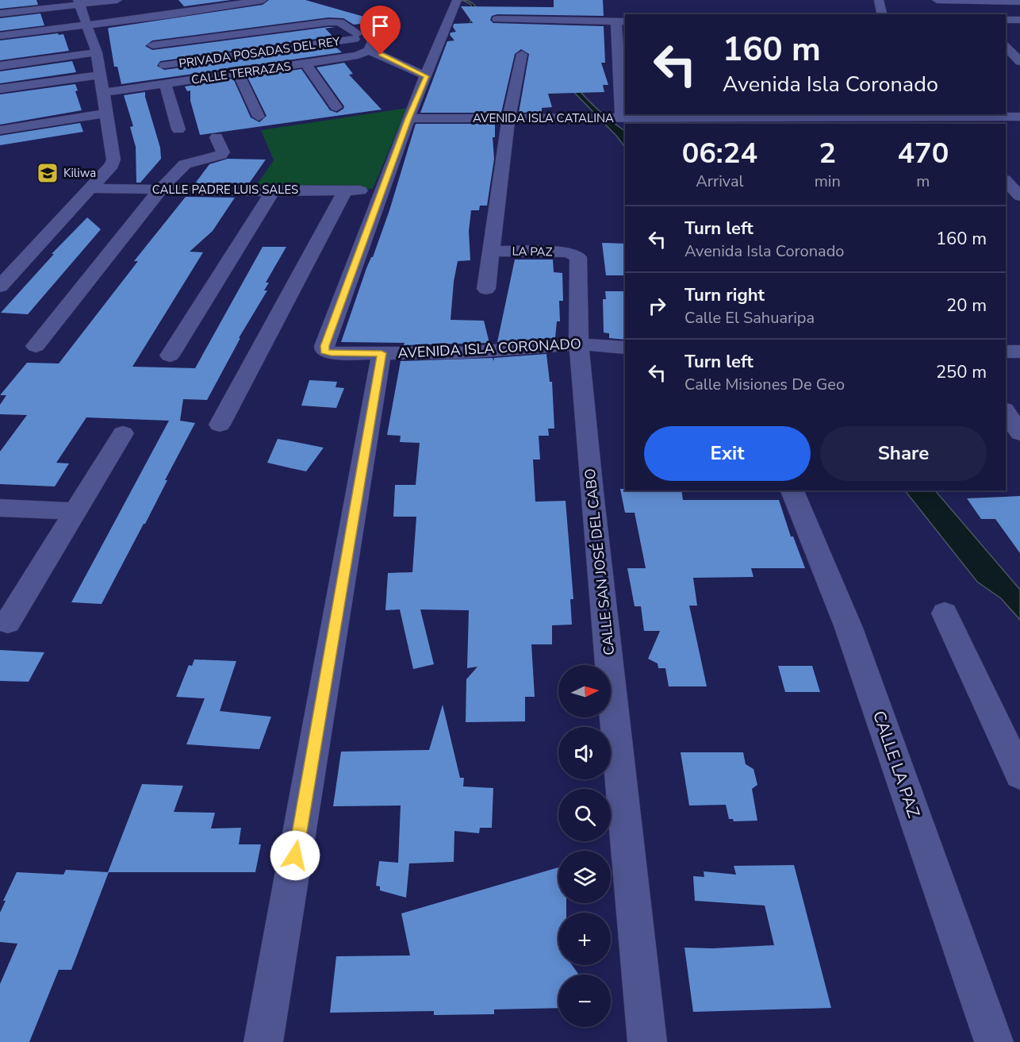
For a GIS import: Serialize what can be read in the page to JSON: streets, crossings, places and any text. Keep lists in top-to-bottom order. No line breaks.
{"streets":{"street":["PRIVADA POSADAS DEL REY","CALLE TERRAZAS","AVENIDA ISLA CATALINA","CALLE PADRE LUIS SALES","LA PAZ","AVENIDA ISLA CORONADO","CALLE SAN JOSÉ DEL CABO","CALLE LA PAZ"]},"crossings":[["AVENIDA ISLA CATALINA","AVENIDA ISLA CORONADO"],["LA PAZ","CALLE SAN JOSÉ DEL CABO"],["AVENIDA ISLA CORONADO","CALLE SAN JOSÉ DEL CABO"]],"places":{"school or university":["Kiliwa"]},"north":"right","page":{"turn":["160 m","Avenida Isla Coronado"],"eta":["06:24","Arrival","2","min","470","m"],"list":[{"name":"Turn left","note":"Avenida Isla Coronado","value":"160 m"},{"name":"Turn right","note":"Calle El Sahuaripa","value":"20 m"},{"name":"Turn left","note":"Calle Misiones De Geo","value":"250 m"}],"buttons":["Exit","Share"],"map_buttons":["+","−"]}}
